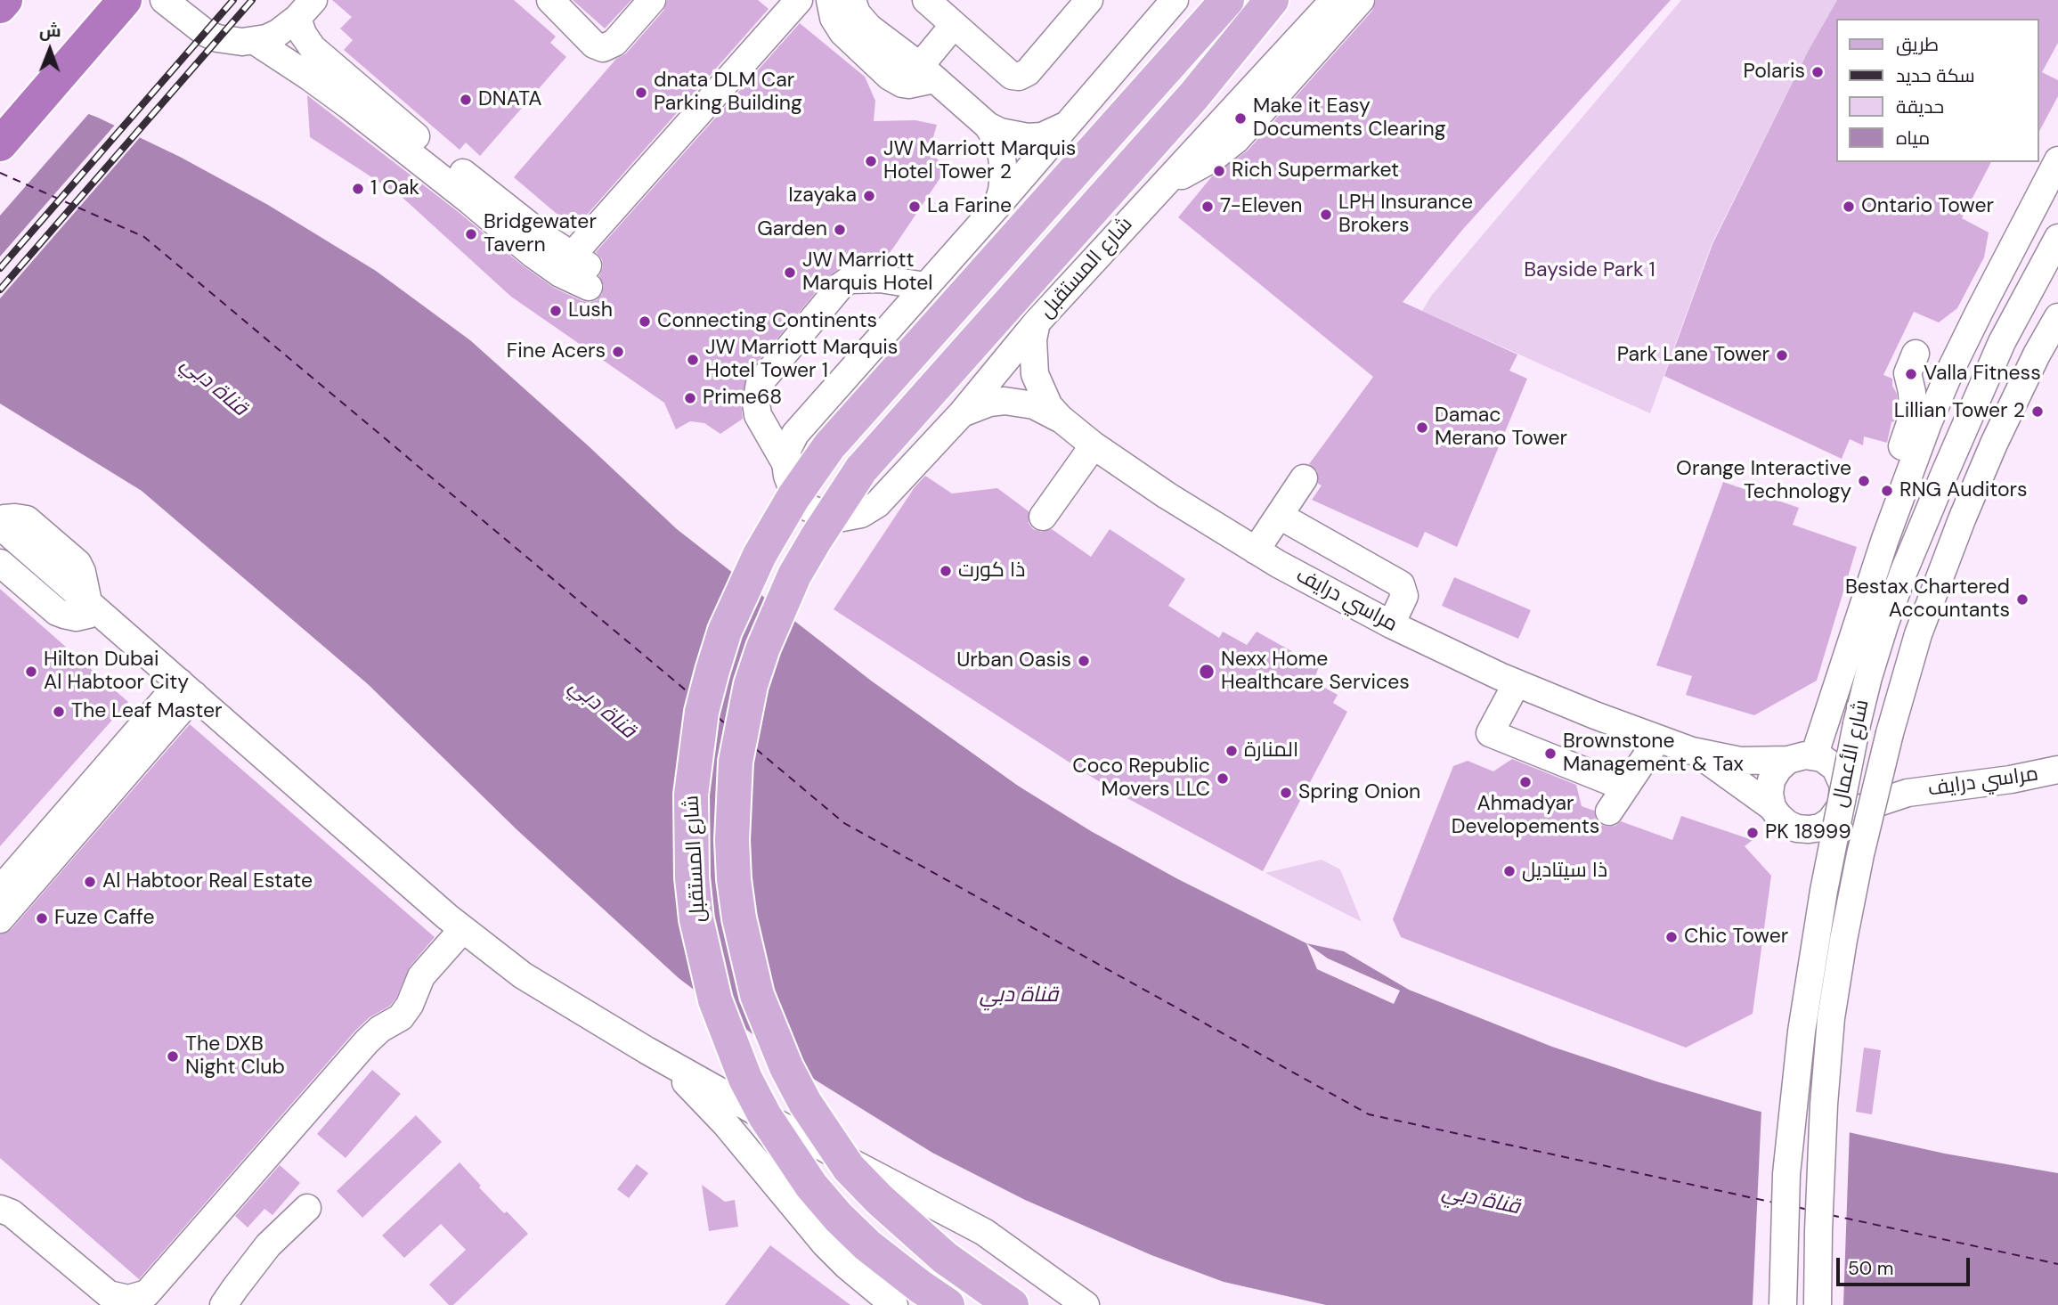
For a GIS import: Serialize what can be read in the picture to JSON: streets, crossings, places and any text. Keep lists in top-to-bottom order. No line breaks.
{"streets":{"main road":["شارع المستقبل"],"street":["مراسي درايف","شارع الأعمال"]},"crossings":[["شارع المستقبل","مراسي درايف"]],"water":["قناة دبي"],"parks":["Bayside Park 1"],"places":["Polaris","dnata DLM Car Parking Building","DNATA","Make it Easy Documents Clearing","JW Marriott Marquis Hotel Tower 2","Rich Supermarket","1 Oak","Izayaka","La Farine","7-Eleven","Ontario Tower","LPH Insurance Brokers","Garden","Bridgewater Tavern","JW Marriott Marquis Hotel","Lush","Connecting Continents","Fine Acers","Park Lane Tower","JW Marriott Marquis Hotel Tower 1","Valla Fitness","Prime68","Lillian Tower 2","Damac Merano Tower","Orange Interactive Technology","RNG Auditors","ذا كورت","Bestax Chartered Accountants","Urban Oasis","Hilton Dubai Al Habtoor City","Nexx Home Healthcare Services","The Leaf Master","المنارة","Brownstone Management & Tax","Coco Republic Movers LLC","Ahmadyar Developements","Spring Onion","PK 18999","ذا سيتاديل","Al Habtoor Real Estate","Fuze Caffe","Chic Tower","The DXB Night Club"],"legend":["طريق","سكة حديد","حديقة","مياه"],"scale_bar":"50 m","north":"top"}
